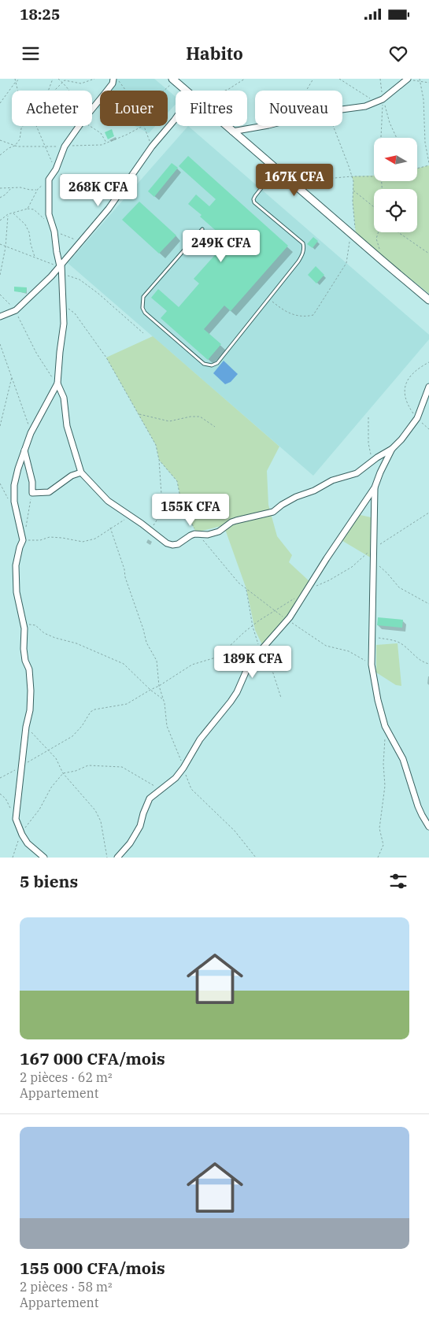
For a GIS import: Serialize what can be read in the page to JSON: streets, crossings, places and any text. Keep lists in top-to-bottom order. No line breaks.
{"north":"left","page":{"status":"18:25","header":"Habito","chip":["Acheter","Louer","Filtres","Nouveau"],"price":["167K CFA","268K CFA","249K CFA","155K CFA","189K CFA"],"heading":"5 biens","list":[{"name":"167 000 CFA/mois","note":"2 pièces · 62 m² · Appartement"},{"name":"155 000 CFA/mois","note":"2 pièces · 58 m² · Appartement"}]}}
